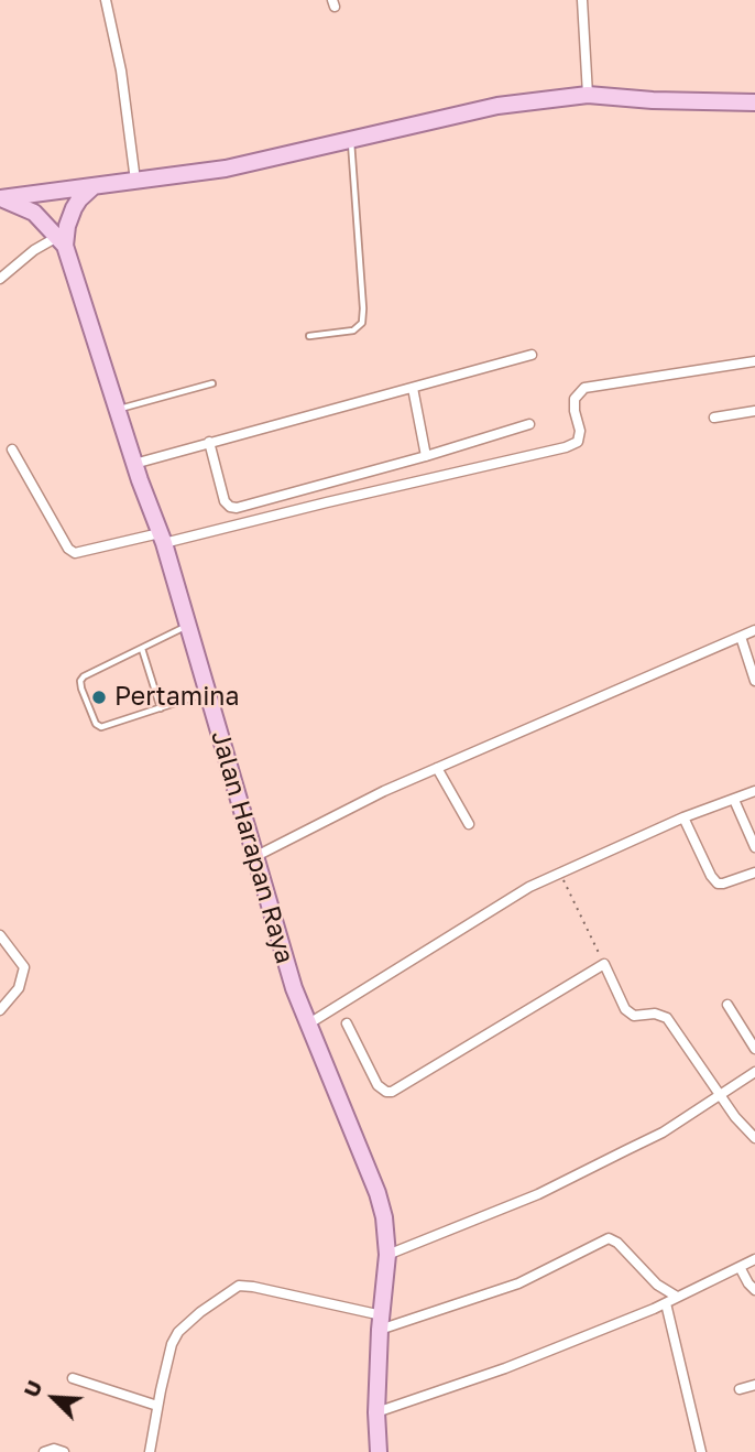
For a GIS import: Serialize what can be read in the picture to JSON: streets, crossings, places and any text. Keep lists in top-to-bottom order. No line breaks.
{"streets":{"main road":["Jalan Harapan Raya"]},"places":["Pertamina"],"north":"top left"}
